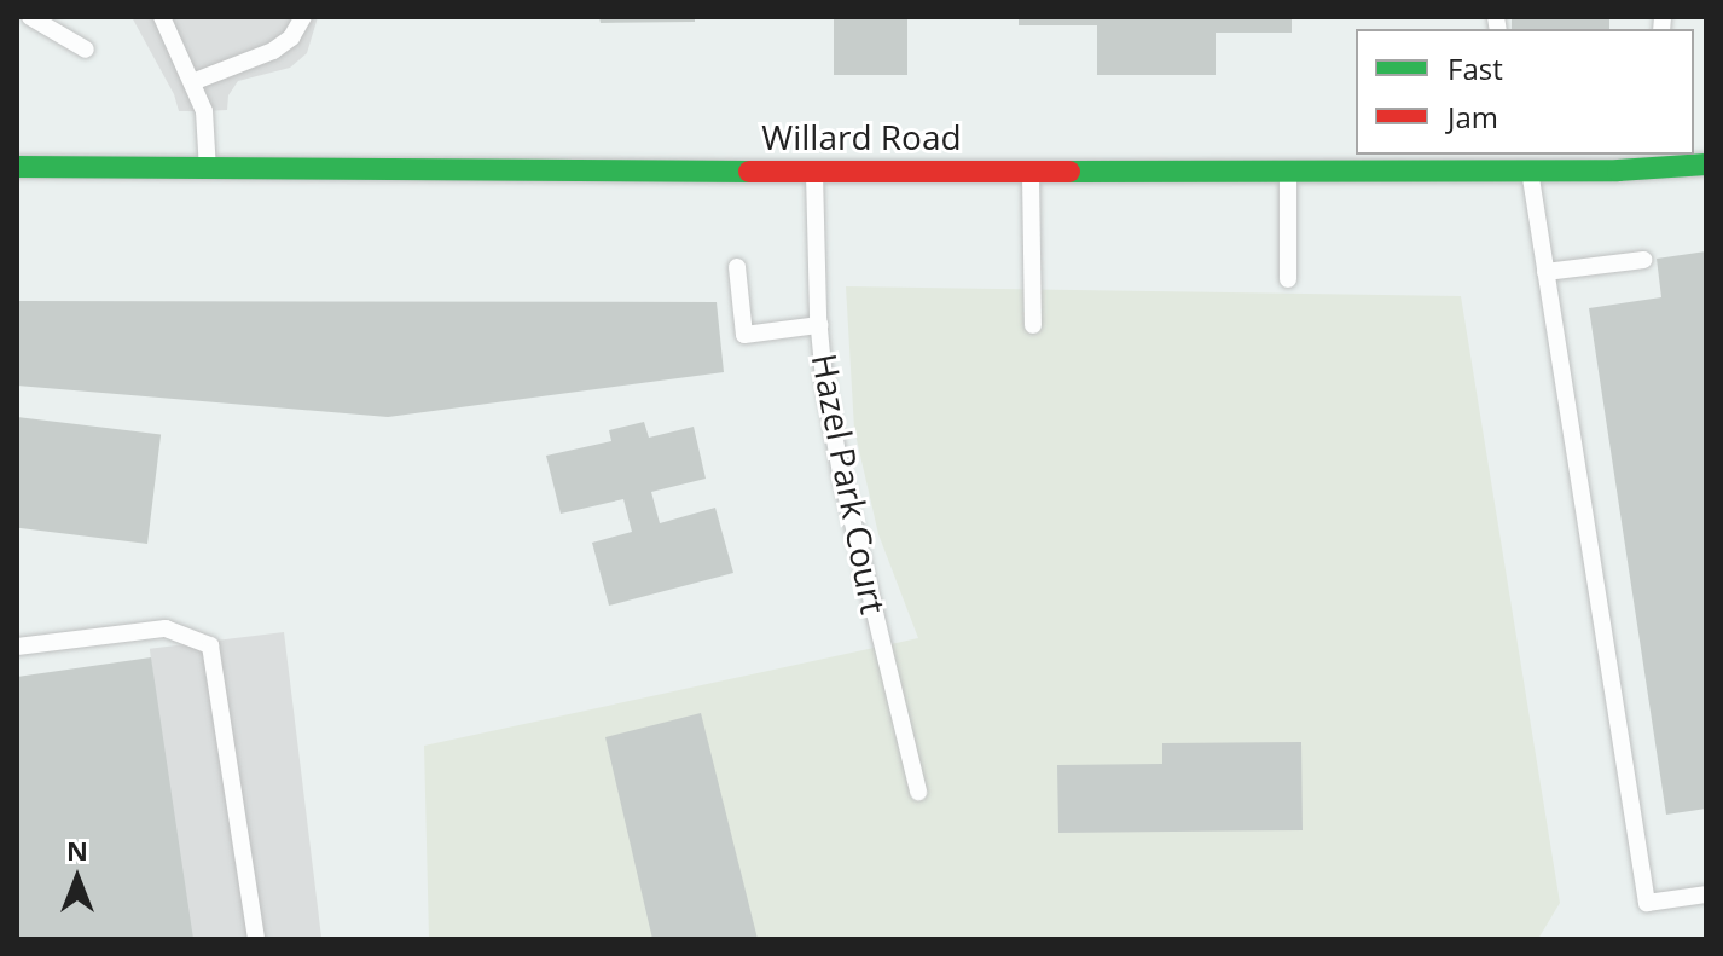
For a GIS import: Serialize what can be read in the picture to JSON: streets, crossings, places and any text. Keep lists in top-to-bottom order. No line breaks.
{"streets":{"street":["Willard Road"],"lane":["Hazel Park Court"]},"crossings":[["Willard Road","Hazel Park Court"]],"legend":["Fast","Jam"],"north":"top"}
